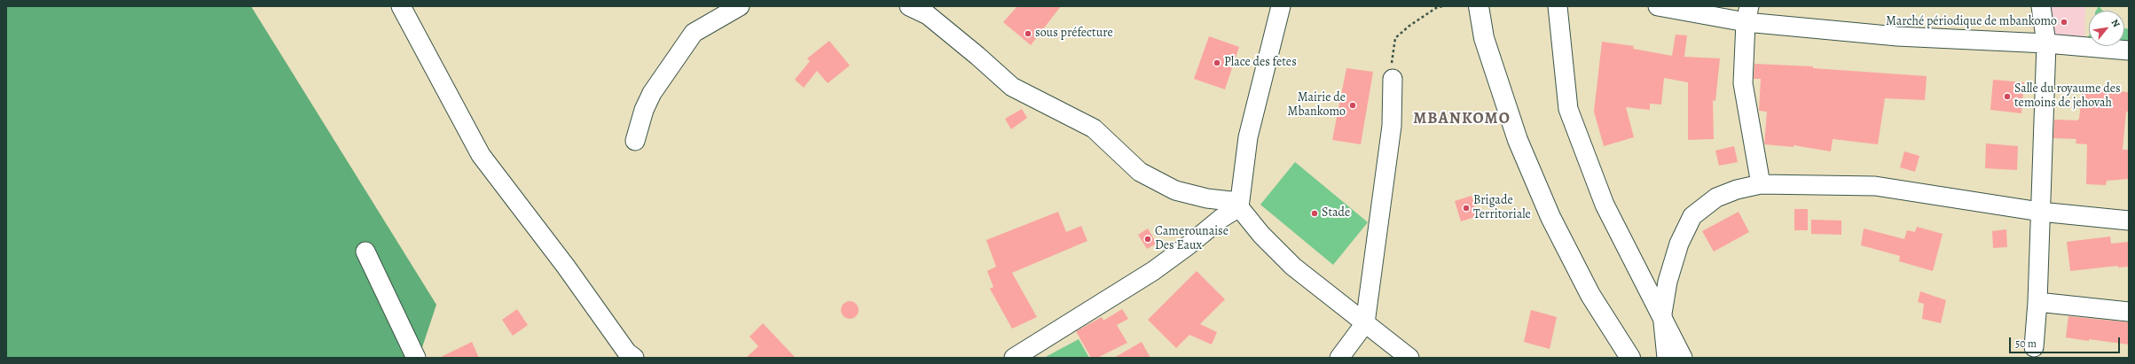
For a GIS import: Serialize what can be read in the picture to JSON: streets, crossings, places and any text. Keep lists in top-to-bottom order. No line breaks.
{"districts":["MBANKOMO"],"places":["Marché périodique de mbankomo","sous préfecture","Place des fetes","Salle du royaume des temoins de jehovah","Mairie de Mbankomo","Brigade Territoriale","Stade","Camerounaise Des Eaux"],"scale_bar":"50 m","north":"top right"}
